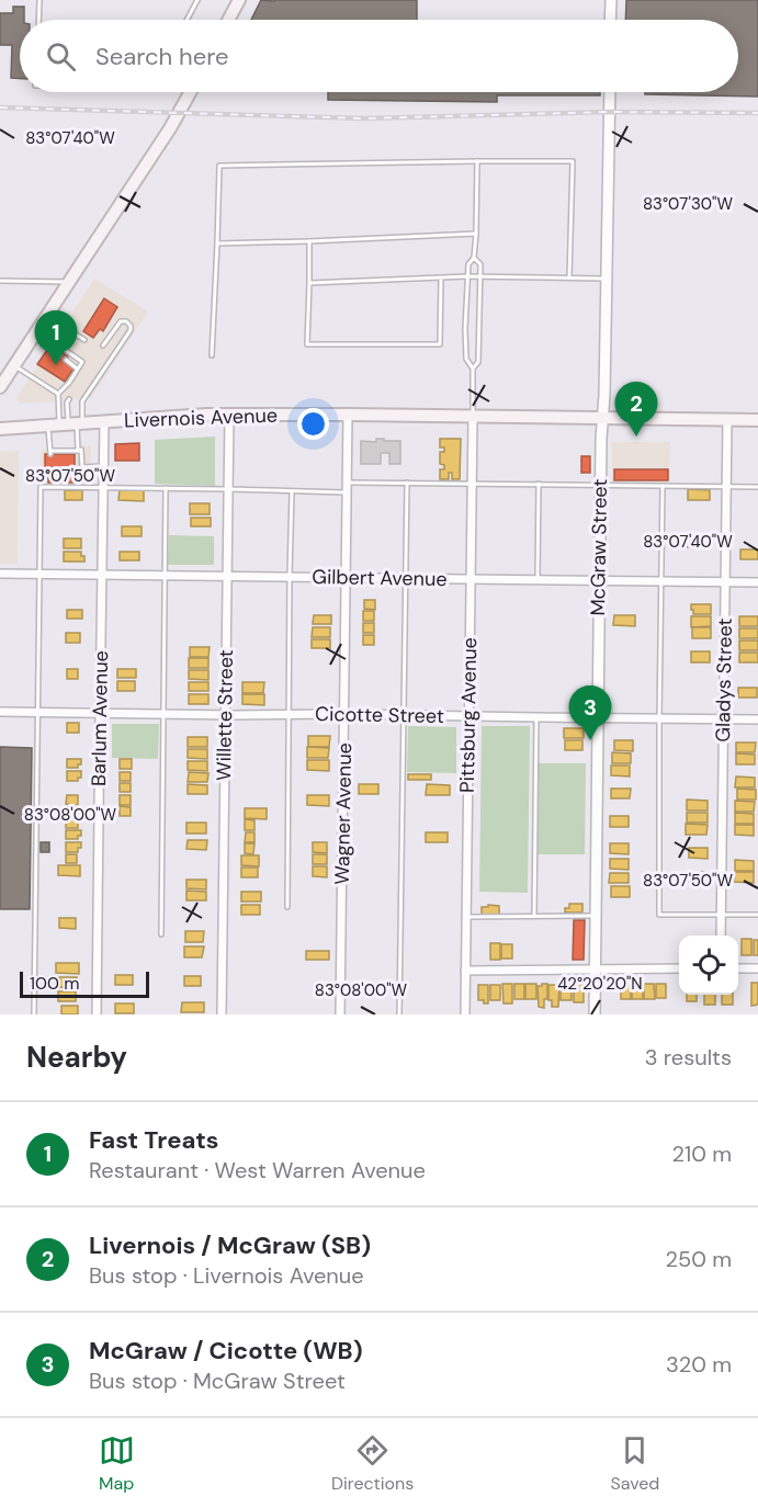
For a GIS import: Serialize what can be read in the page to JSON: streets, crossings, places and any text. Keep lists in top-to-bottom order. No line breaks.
{"streets":{"main road":["Livernois Avenue"],"street":["McGraw Street","Gilbert Avenue","Gladys Street","Willette Street","Cicotte Street","Pittsburg Avenue","Barlum Avenue","Wagner Avenue"]},"crossings":[["Livernois Avenue","McGraw Street"],["Livernois Avenue","Gladys Street"],["Livernois Avenue","Willette Street"],["Livernois Avenue","Pittsburg Avenue"],["Livernois Avenue","Barlum Avenue"],["Livernois Avenue","Wagner Avenue"],["McGraw Street","Gilbert Avenue"],["McGraw Street","Cicotte Street"],["Gilbert Avenue","Gladys Street"],["Gilbert Avenue","Willette Street"],["Gilbert Avenue","Pittsburg Avenue"],["Gilbert Avenue","Barlum Avenue"],["Gilbert Avenue","Wagner Avenue"],["Gladys Street","Cicotte Street"],["Willette Street","Cicotte Street"],["Cicotte Street","Pittsburg Avenue"],["Cicotte Street","Barlum Avenue"],["Cicotte Street","Wagner Avenue"]],"scale_bar":"100 m","page":{"search":"Search here","pins":["1","2","3"],"scale":"100 m","heading":["Nearby","3 results"],"list":[{"mark":"1","name":"Fast Treats","note":"Restaurant · West Warren Avenue","value":"210 m"},{"mark":"2","name":"Livernois / McGraw (SB)","note":"Bus stop · Livernois Avenue","value":"250 m"},{"mark":"3","name":"McGraw / Cicotte (WB)","note":"Bus stop · McGraw Street","value":"320 m"}],"nav":["Map","Directions","Saved"]},"coordinates":["83°07'40\"W","83°07'30\"W","83°07'50\"W","83°08'00\"W","42°20'20\"N"]}
